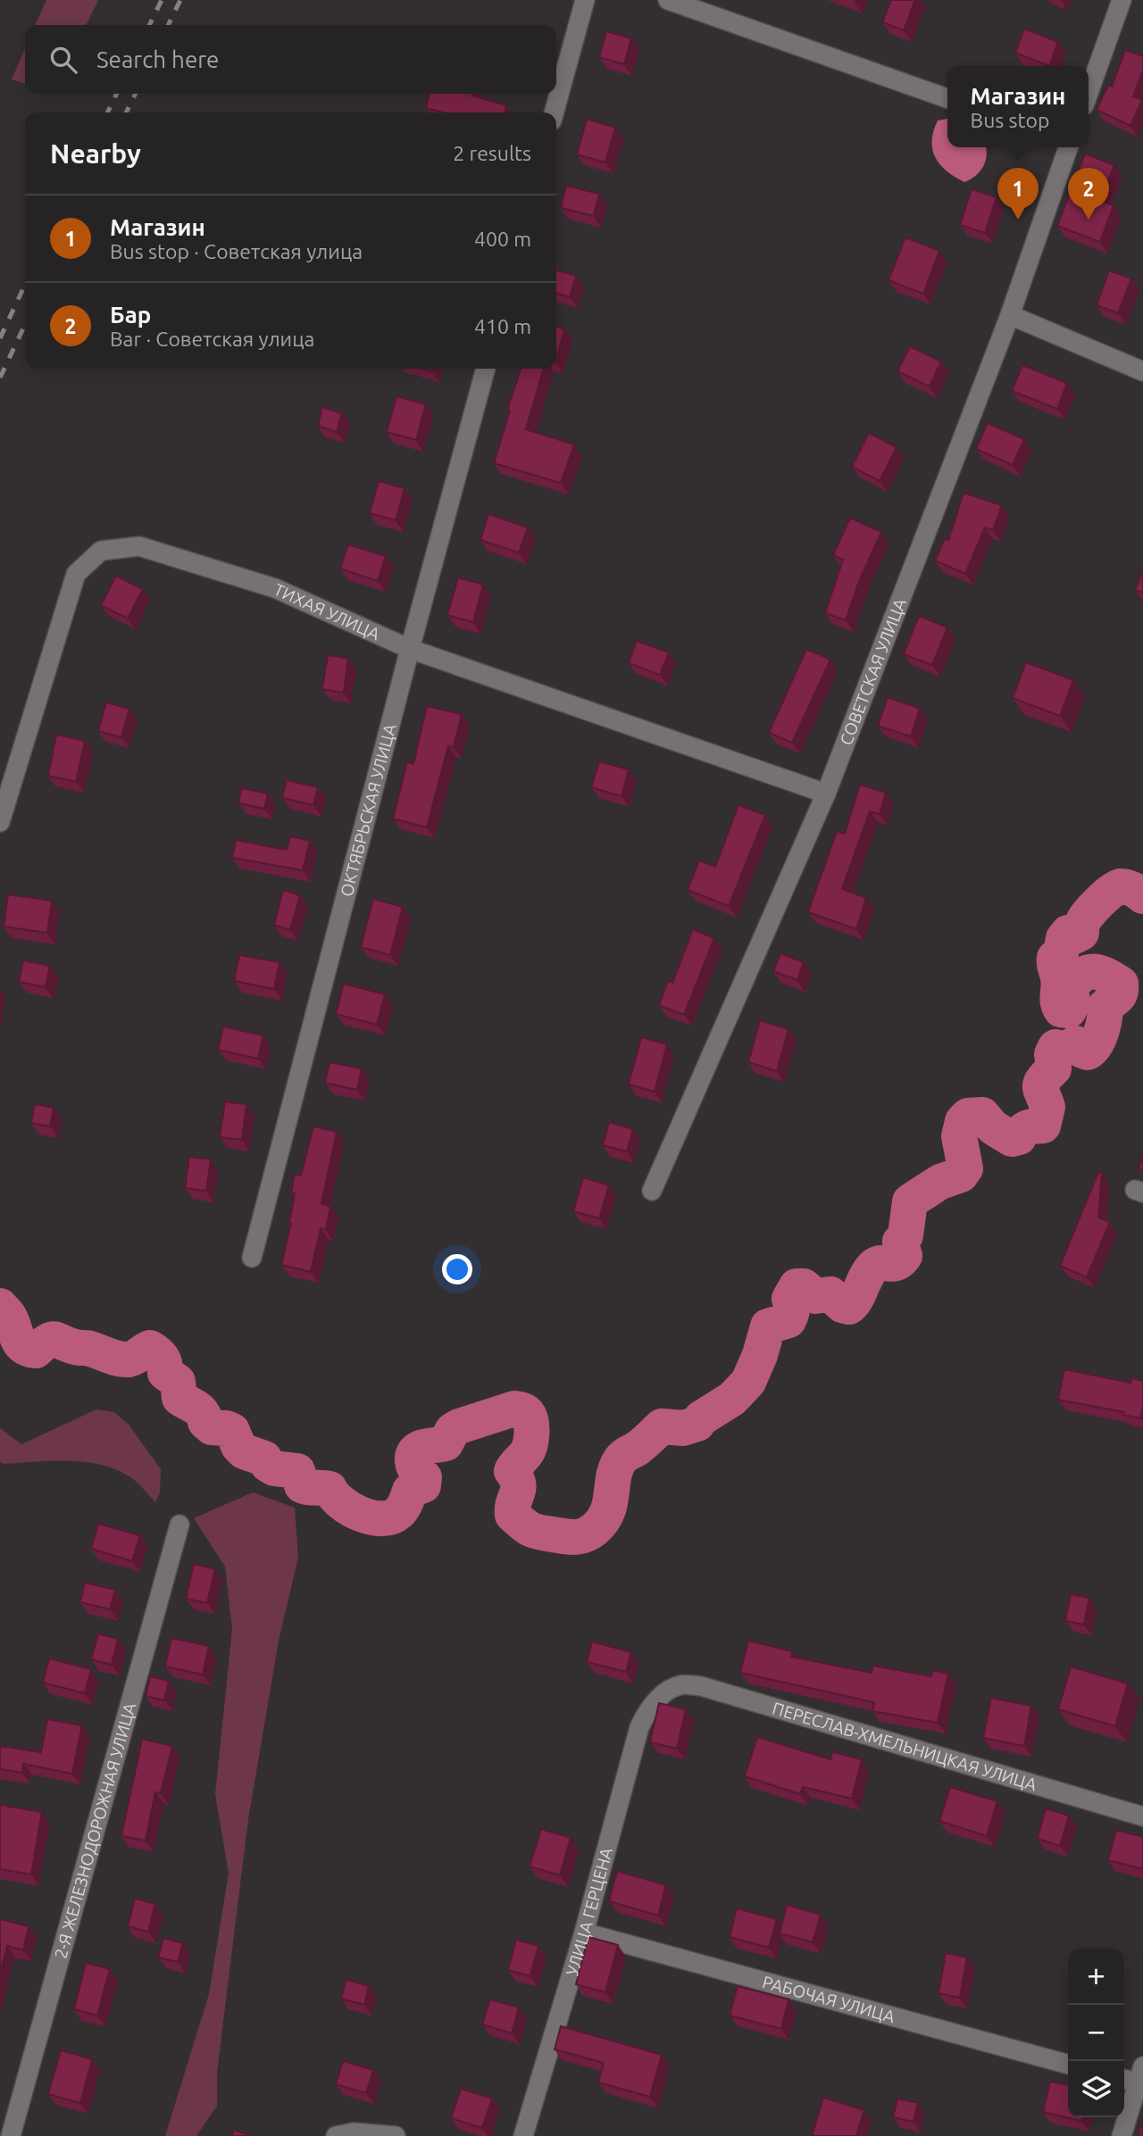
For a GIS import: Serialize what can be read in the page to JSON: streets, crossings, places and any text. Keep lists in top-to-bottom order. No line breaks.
{"streets":{"street":["ТИХАЯ УЛИЦА","СОВЕТСКАЯ УЛИЦА","ОКТЯБРЬСКАЯ УЛИЦА","ПЕРЕСЛАВ-ХМЕЛЬНИЦКАЯ УЛИЦА","2-Я ЖЕЛЕЗНОДОРОЖНАЯ УЛИЦА","УЛИЦА ГЕРЦЕНА","РАБОЧАЯ УЛИЦА"]},"crossings":[["ТИХАЯ УЛИЦА","СОВЕТСКАЯ УЛИЦА"],["ТИХАЯ УЛИЦА","ОКТЯБРЬСКАЯ УЛИЦА"],["ПЕРЕСЛАВ-ХМЕЛЬНИЦКАЯ УЛИЦА","УЛИЦА ГЕРЦЕНА"],["УЛИЦА ГЕРЦЕНА","РАБОЧАЯ УЛИЦА"]],"page":{"search":"Search here","popup":["Магазин","Bus stop"],"heading":["Nearby","2 results"],"pins":["1","2"],"list":[{"mark":"1","name":"Магазин","note":"Bus stop · Советская улица","value":"400 m"},{"mark":"2","name":"Бар","note":"Bar · Советская улица","value":"410 m"}],"map_buttons":["+","−"]}}
